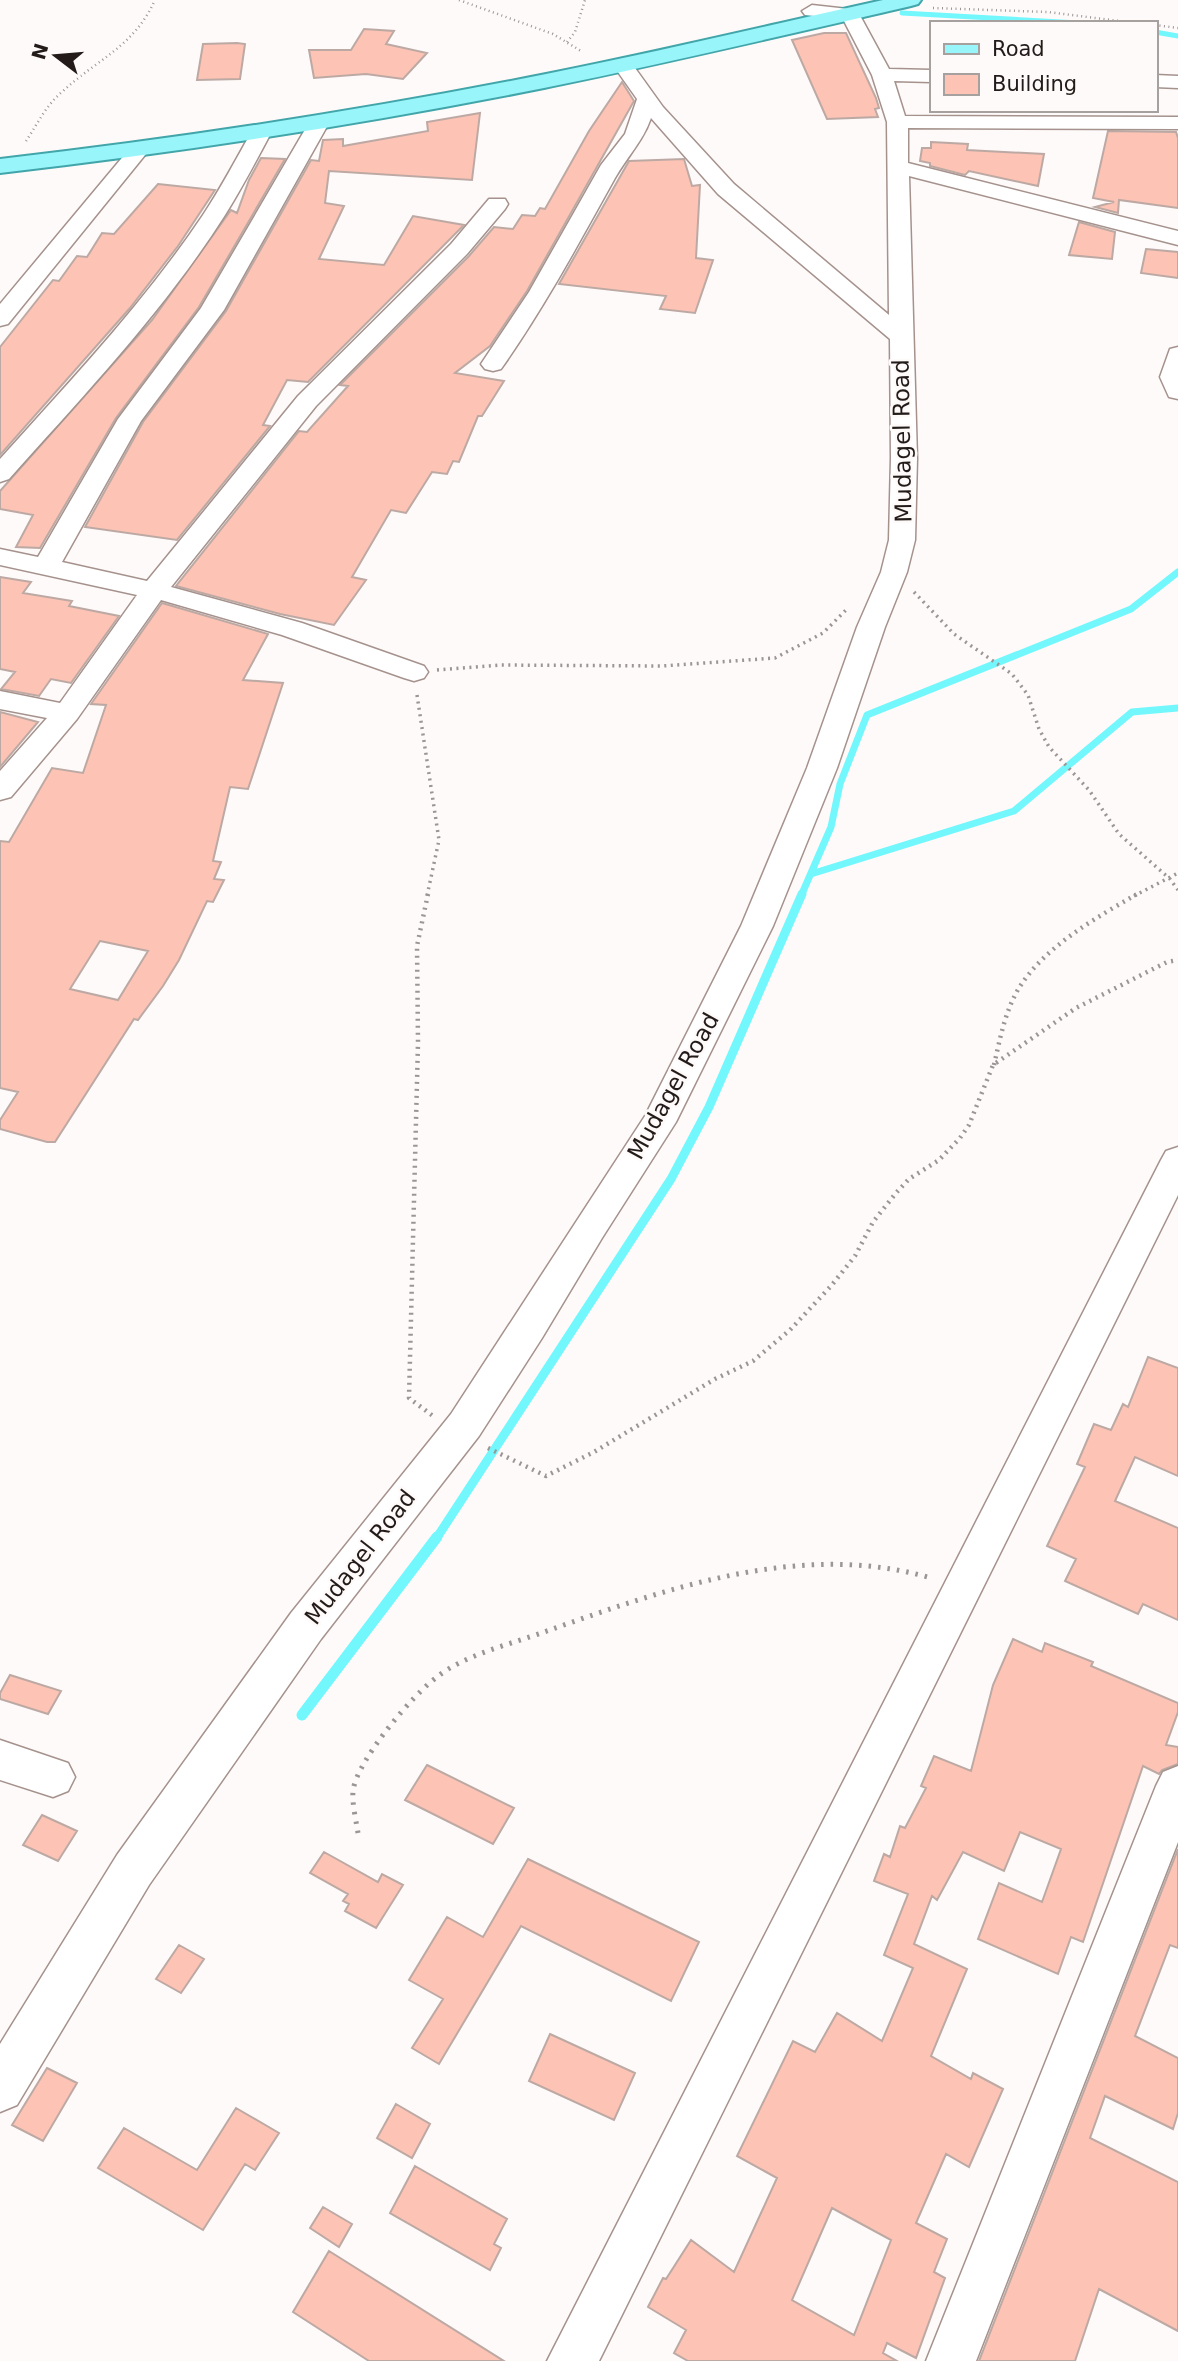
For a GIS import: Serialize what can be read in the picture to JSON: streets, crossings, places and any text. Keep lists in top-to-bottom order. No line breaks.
{"streets":{"street":["Mudagel Road"]},"legend":["Road","Building"],"north":"left"}
